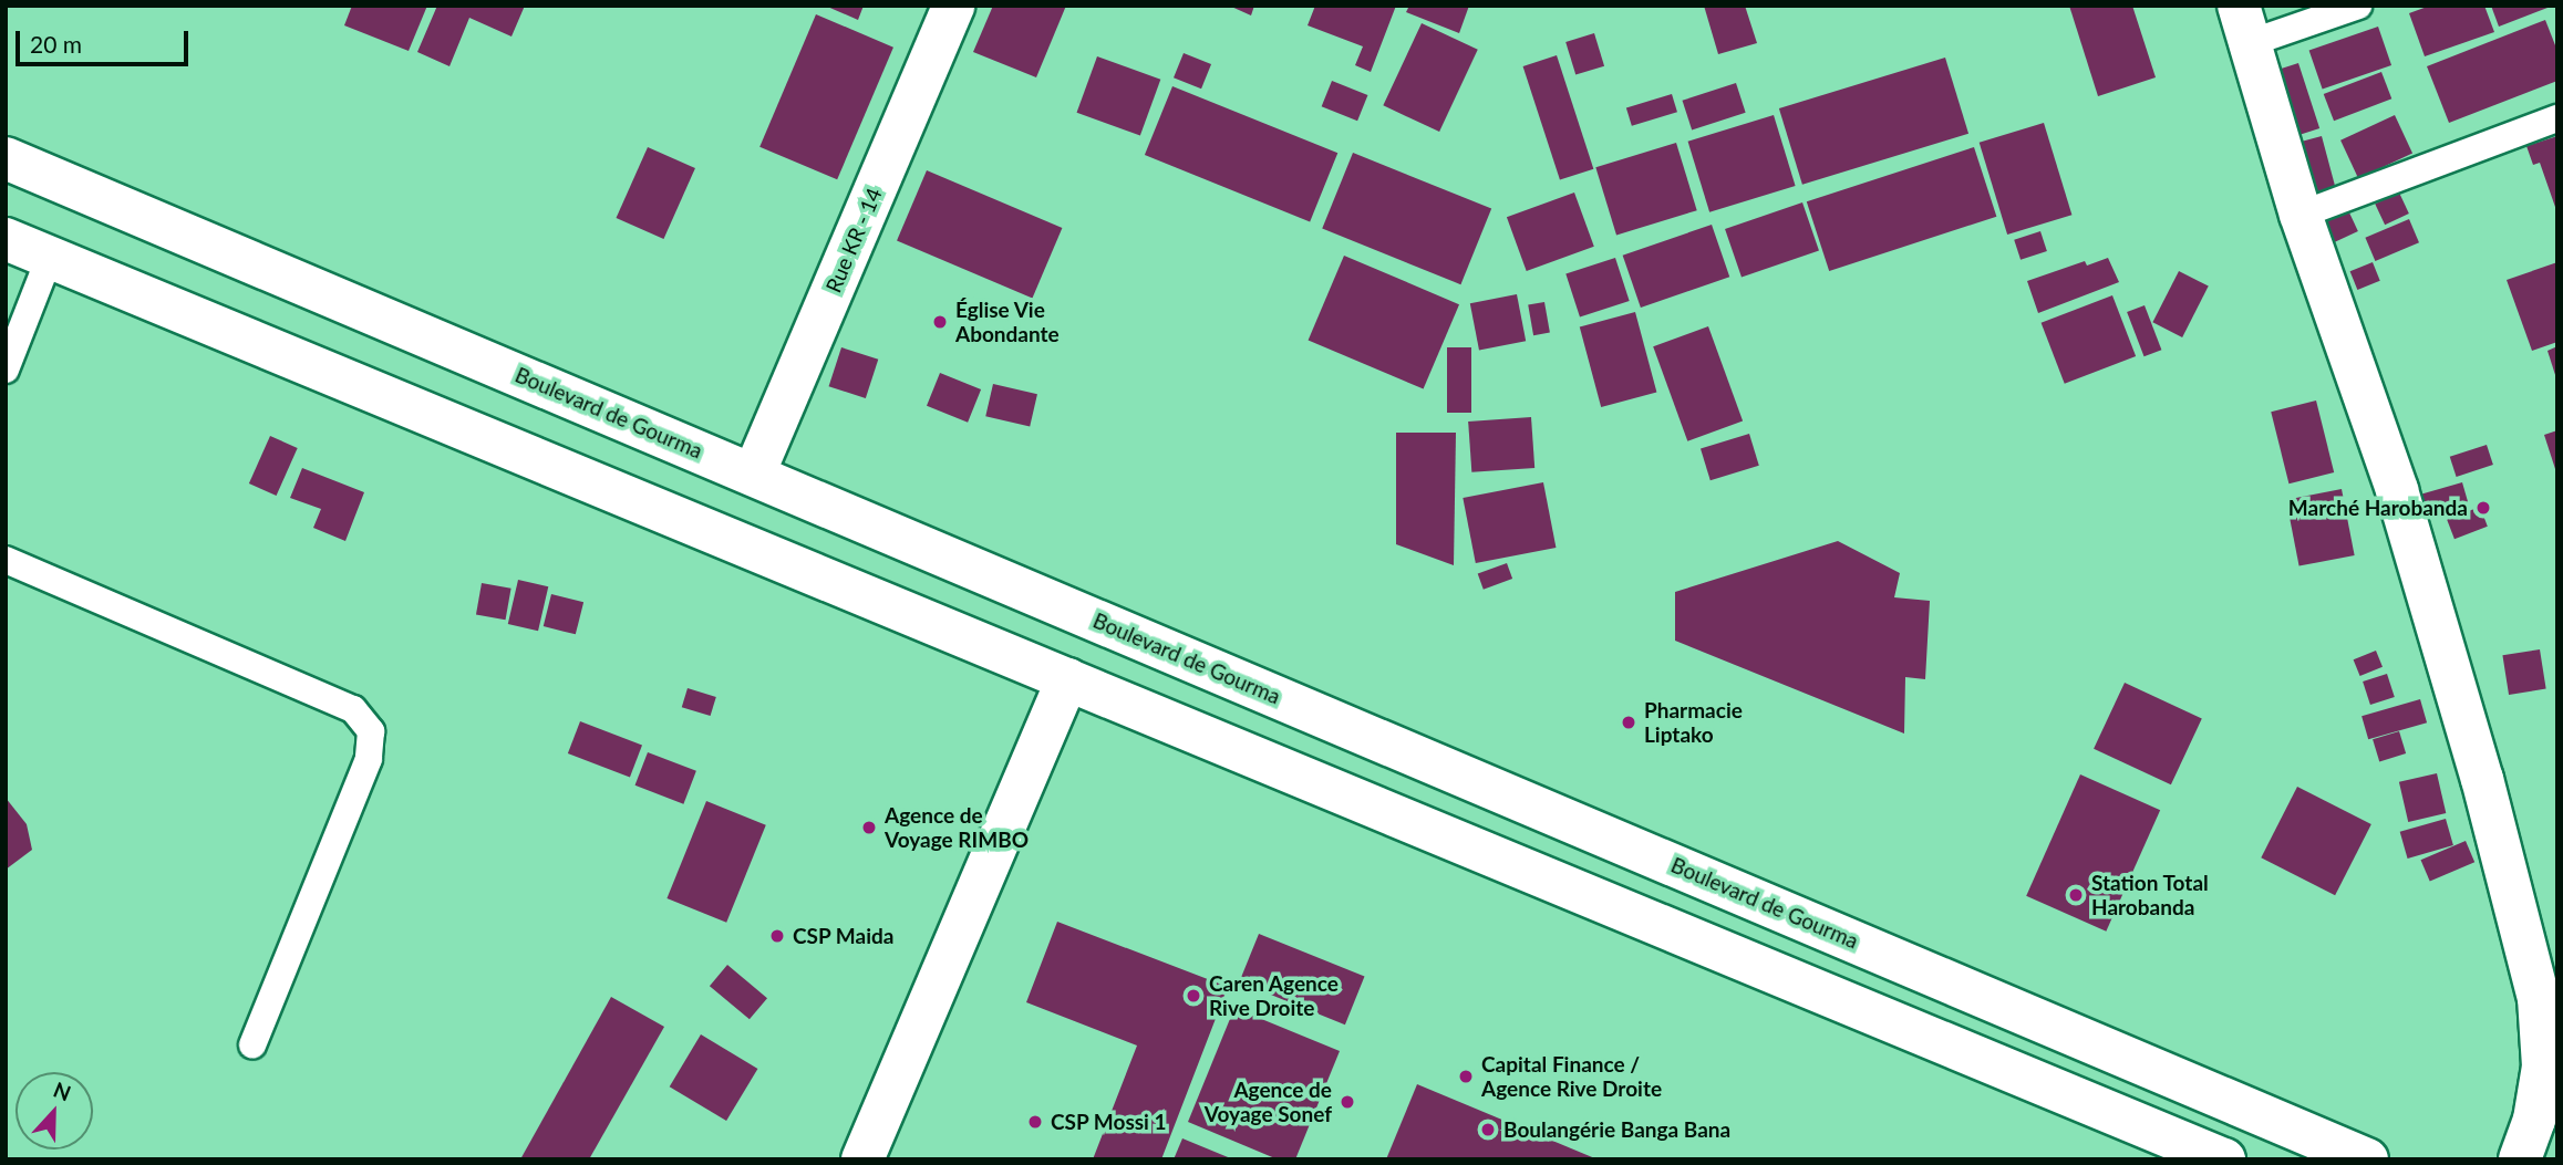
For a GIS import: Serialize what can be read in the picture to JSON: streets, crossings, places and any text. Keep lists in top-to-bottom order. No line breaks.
{"streets":{"main road":["Rue KR - 14","Boulevard de Gourma"]},"crossings":[["Rue KR - 14","Boulevard de Gourma"]],"places":["Église Vie Abondante","Marché Harobanda","Pharmacie Liptako","Agence de Voyage RIMBO","Station Total Harobanda","CSP Maida","Caren Agence Rive Droite","Capital Finance / Agence Rive Droite","Agence de Voyage Sonef","CSP Mossi 1","Boulangérie Banga Bana"],"scale_bar":"20 m","north":"top"}
